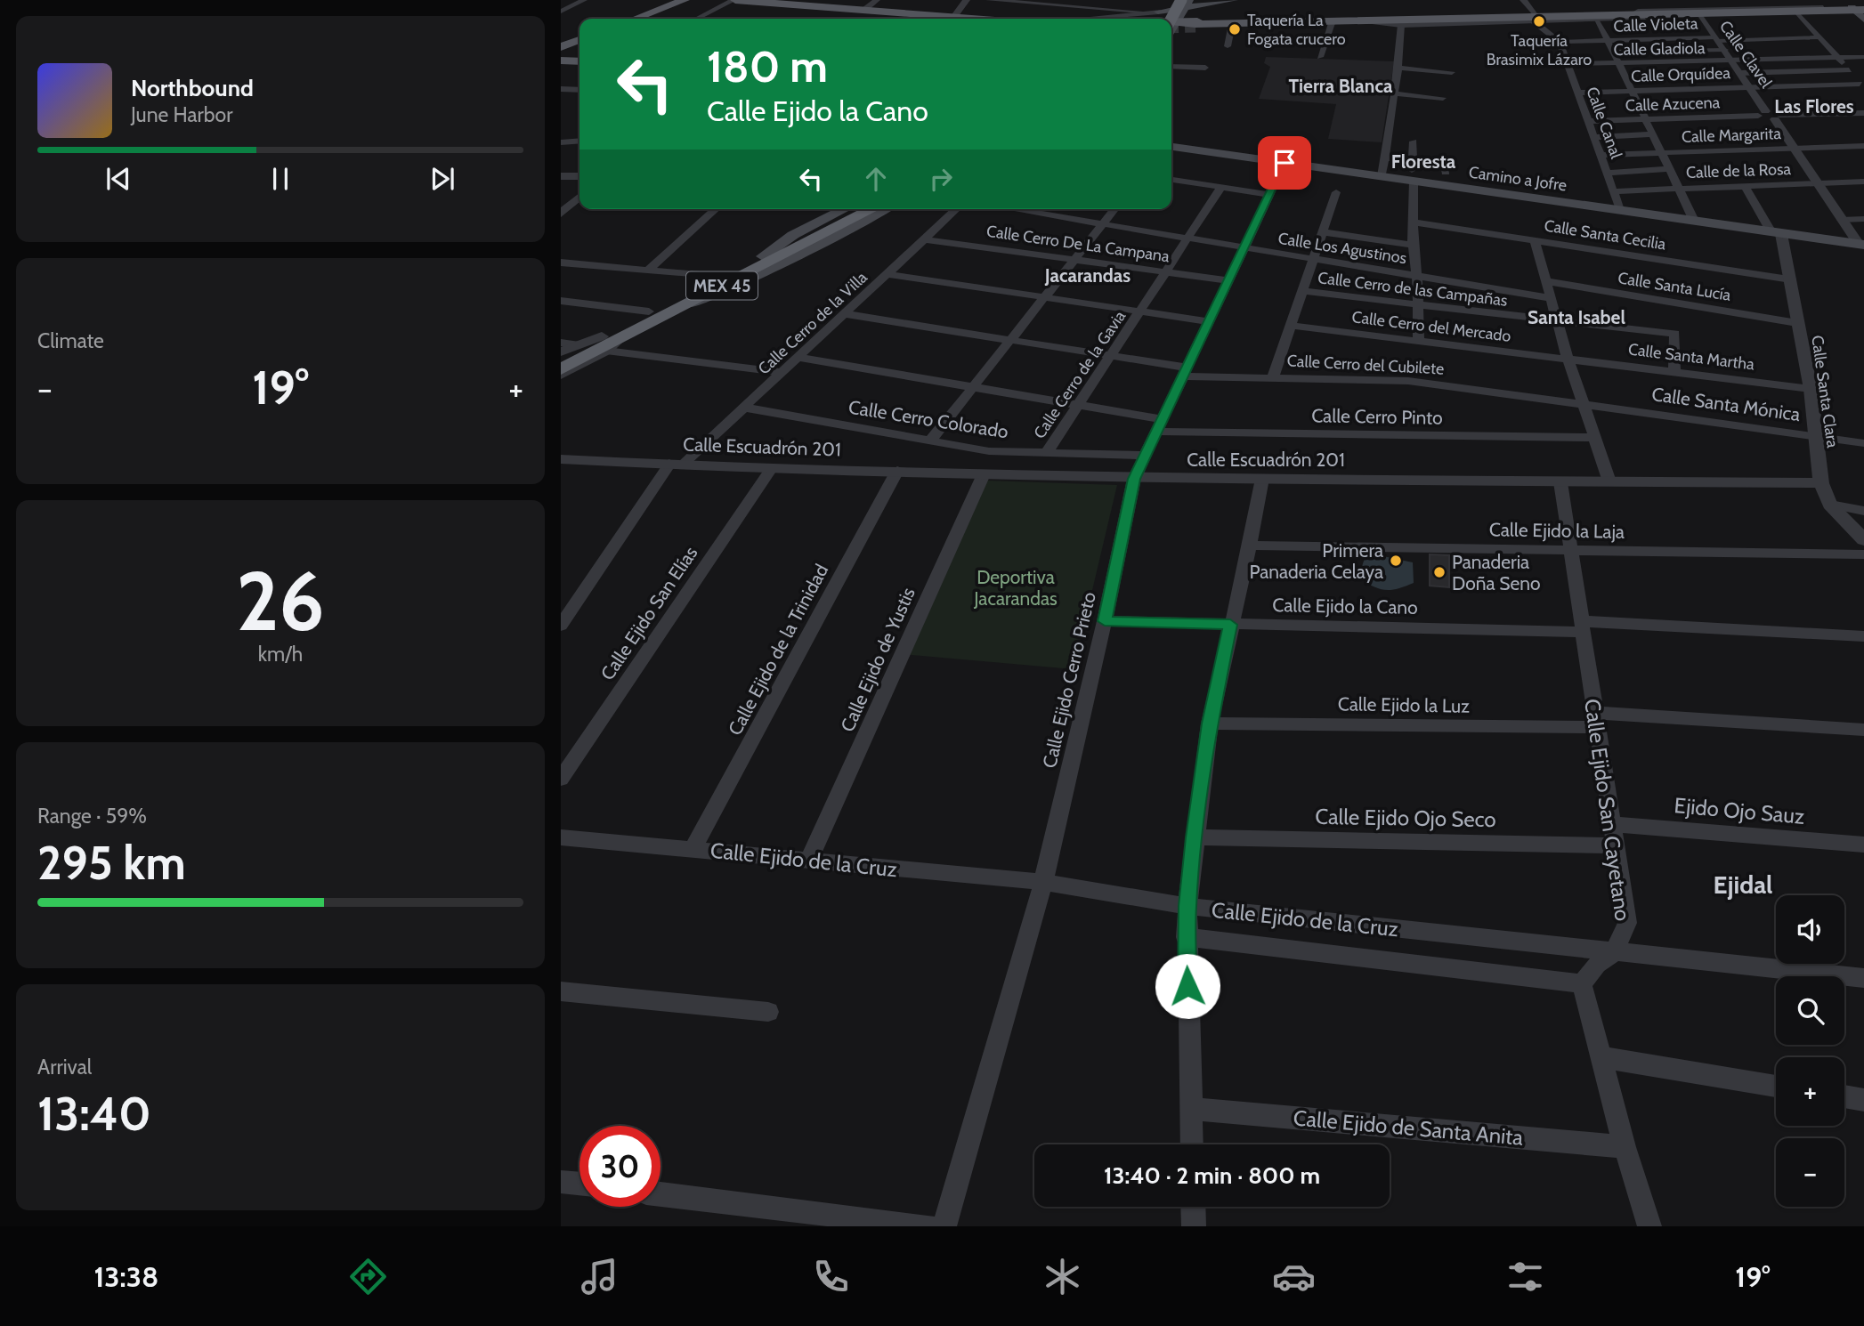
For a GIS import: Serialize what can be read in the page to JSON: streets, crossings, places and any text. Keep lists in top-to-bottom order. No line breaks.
{"streets":{"highway":["MEX 45"],"main road":["Camino a Jofre"],"street":["Calle Violeta","Calle Gladiola","Calle Clavel","Calle Orquídea","Calle Azucena","Calle Canal","Calle Margarita","Calle de la Rosa","Calle Santa Cecilia","Calle Cerro De La Campana","Calle Los Agustinos","Calle Santa Lucía","Calle Cerro de las Campañas","Calle Cerro de la Villa","Calle Cerro del Mercado","Calle Santa Martha","Calle Cerro del Cubilete","Calle Cerro de la Gavia","Calle Santa Clara","Calle Santa Mónica","Calle Cerro Pinto","Calle Cerro Colorado","Calle Escuadrón 201","Calle Ejido la Laja","Calle Ejido la Cano","Calle Ejido San Elías","Calle Ejido de la Trinidad","Calle Ejido de Yustis","Calle Ejido Cerro Prieto","Calle Ejido la Luz","Calle Ejido San Cayetano","Ejido Ojo Sauz","Calle Ejido Ojo Seco","Calle Ejido de la Cruz","Calle Ejido de Santa Anita"]},"crossings":[["Calle Violeta","Calle Clavel"],["Calle Violeta","Calle Canal"],["Calle Gladiola","Calle Clavel"],["Calle Gladiola","Calle Canal"],["Calle Clavel","Calle Orquídea"],["Calle Clavel","Calle Azucena"],["Calle Orquídea","Calle Canal"],["Calle Azucena","Calle Canal"],["Calle Canal","Calle Margarita"],["Calle Canal","Calle de la Rosa"],["Calle Canal","Camino a Jofre"],["Camino a Jofre","Calle Santa Clara"],["Camino a Jofre","Calle Ejido Cerro Prieto"],["Calle Santa Cecilia","Calle Santa Clara"],["Calle Cerro De La Campana","Calle Cerro de la Villa"],["Calle Cerro De La Campana","Calle Cerro de la Gavia"],["Calle Cerro De La Campana","Calle Ejido Cerro Prieto"],["Calle Los Agustinos","Calle Cerro de la Gavia"],["Calle Los Agustinos","Calle Ejido Cerro Prieto"],["Calle Santa Lucía","Calle Santa Clara"],["Calle Cerro de las Campañas","Calle Santa Martha"],["Calle Cerro de la Villa","Calle Cerro del Cubilete"],["Calle Cerro de la Villa","Calle Cerro Pinto"],["Calle Cerro de la Villa","Calle Cerro Colorado"],["Calle Cerro de la Villa","Calle Escuadrón 201"],["Calle Cerro del Mercado","Calle Santa Martha"],["Calle Santa Martha","Calle Santa Clara"],["Calle Cerro del Cubilete","Calle Cerro de la Gavia"],["Calle Cerro del Cubilete","Calle Santa Mónica"],["Calle Cerro del Cubilete","Calle Ejido Cerro Prieto"],["Calle Cerro de la Gavia","Calle Cerro Pinto"],["Calle Cerro de la Gavia","Calle Cerro Colorado"],["Calle Santa Clara","Calle Santa Mónica"],["Calle Santa Clara","Calle Escuadrón 201"],["Calle Cerro Pinto","Calle Ejido Cerro Prieto"],["Calle Cerro Colorado","Calle Ejido Cerro Prieto"],["Calle Escuadrón 201","Calle Ejido San Elías"],["Calle Escuadrón 201","Calle Ejido de la Trinidad"],["Calle Escuadrón 201","Calle Ejido de Yustis"],["Calle Escuadrón 201","Calle Ejido Cerro Prieto"],["Calle Escuadrón 201","Calle Ejido San Cayetano"],["Calle Ejido la Laja","Calle Ejido San Cayetano"],["Calle Ejido la Cano","Calle Ejido Cerro Prieto"],["Calle Ejido la Cano","Calle Ejido San Cayetano"],["Calle Ejido de la Trinidad","Calle Ejido de la Cruz"],["Calle Ejido de Yustis","Calle Ejido de la Cruz"],["Calle Ejido Cerro Prieto","Calle Ejido de la Cruz"],["Calle Ejido la Luz","Calle Ejido San Cayetano"],["Calle Ejido San Cayetano","Ejido Ojo Sauz"],["Calle Ejido San Cayetano","Calle Ejido Ojo Seco"],["Calle Ejido San Cayetano","Calle Ejido de la Cruz"]],"districts":["Tierra Blanca","Las Flores","Floresta","Jacarandas","Santa Isabel","Ejidal"],"parks":["Deportiva Jacarandas"],"places":["Taquería Brasimix Lázaro","Taquería La Fogata crucero","Primera Panaderia Celaya","Panaderia Doña Seno"],"page":{"turn":["180 m","Calle Ejido la Cano"],"song":["Northbound","June Harbor"],"tile":["Climate",["26","km/h"],["Range · 59%","295 km"],["Arrival","13:40"]],"heat":["−","19°","+"],"map_buttons":["+","−"],"limit":"30","trip":"13:40 · 2 min · 800 m","tabs":["13:38","19°"]}}
